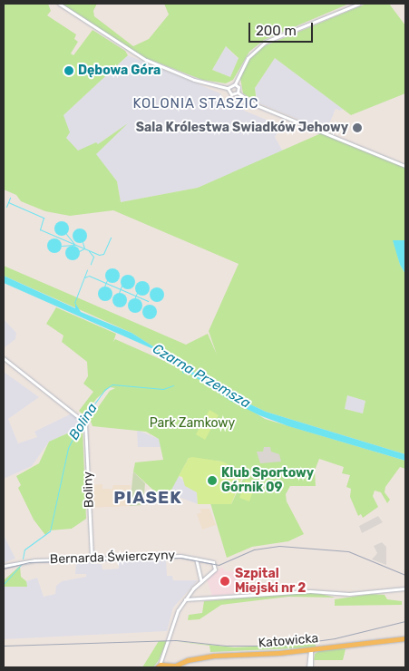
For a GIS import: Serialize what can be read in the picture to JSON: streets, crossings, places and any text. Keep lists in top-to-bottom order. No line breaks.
{"streets":{"main road":["Katowicka"],"street":["Boliny","Bernarda Świerczyny"]},"crossings":[["Boliny","Bernarda Świerczyny"]],"districts":["KOLONIA STASZIC","PIASEK"],"water":["Czarna Przemsza","Bolina"],"parks":["Park Zamkowy"],"places":["Dębowa Góra","Sala Królestwa Swiadków Jehowy","Klub Sportowy Górnik 09","Szpital Miejski nr 2"],"scale_bar":"200 m"}
